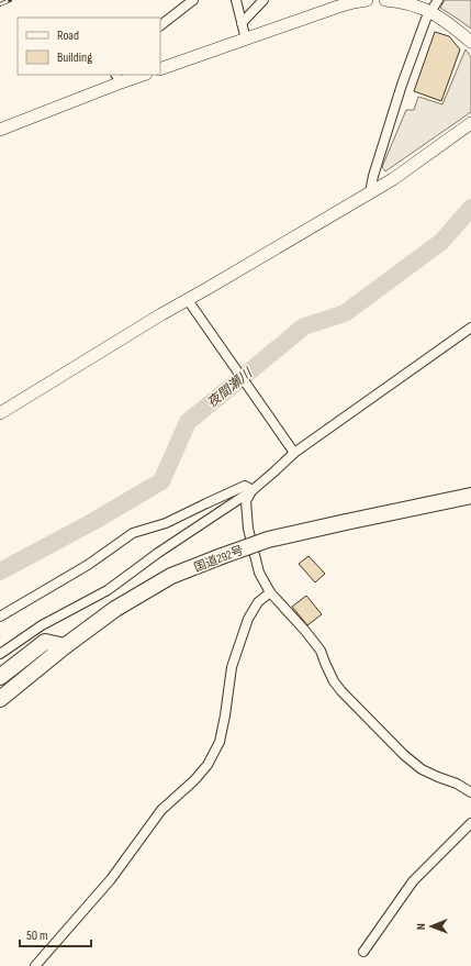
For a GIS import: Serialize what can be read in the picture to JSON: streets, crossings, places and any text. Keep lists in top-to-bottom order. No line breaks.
{"streets":{"highway":["国道292号"]},"water":["夜間瀬川"],"legend":["Road","Building"],"scale_bar":"50 m","north":"left"}
